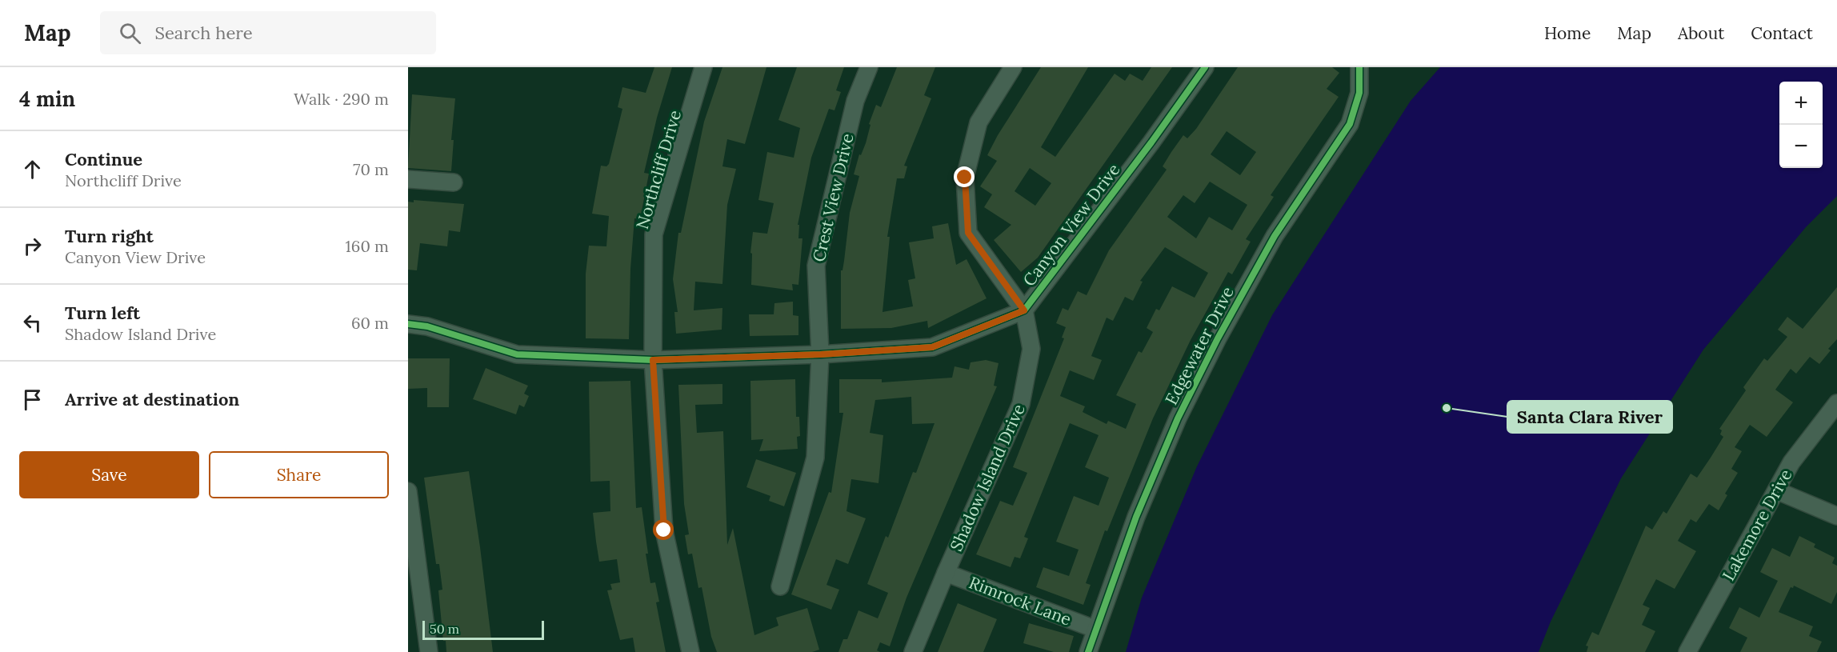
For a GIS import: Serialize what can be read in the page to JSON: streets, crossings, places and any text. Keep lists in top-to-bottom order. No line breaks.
{"streets":{"street":["Northcliff Drive","Crest View Drive","Canyon View Drive","Edgewater Drive","Shadow Island Drive","Lakemore Drive","Rimrock Lane"]},"crossings":[["Northcliff Drive","Canyon View Drive"],["Crest View Drive","Canyon View Drive"],["Canyon View Drive","Shadow Island Drive"],["Edgewater Drive","Rimrock Lane"],["Shadow Island Drive","Rimrock Lane"]],"places":["Santa Clara River"],"scale_bar":"50 m","page":{"header":"Map","search":"Search here","nav":["Home","Map","About","Contact"],"heading":["4 min","Walk · 290 m"],"map_buttons":["+","−"],"list":[["Continue","Northcliff Drive","70 m"],["Turn right","Canyon View Drive","160 m"],["Turn left","Shadow Island Drive","60 m"],"Arrive at destination"],"buttons":["Save","Share"],"scale":"50 m"}}
